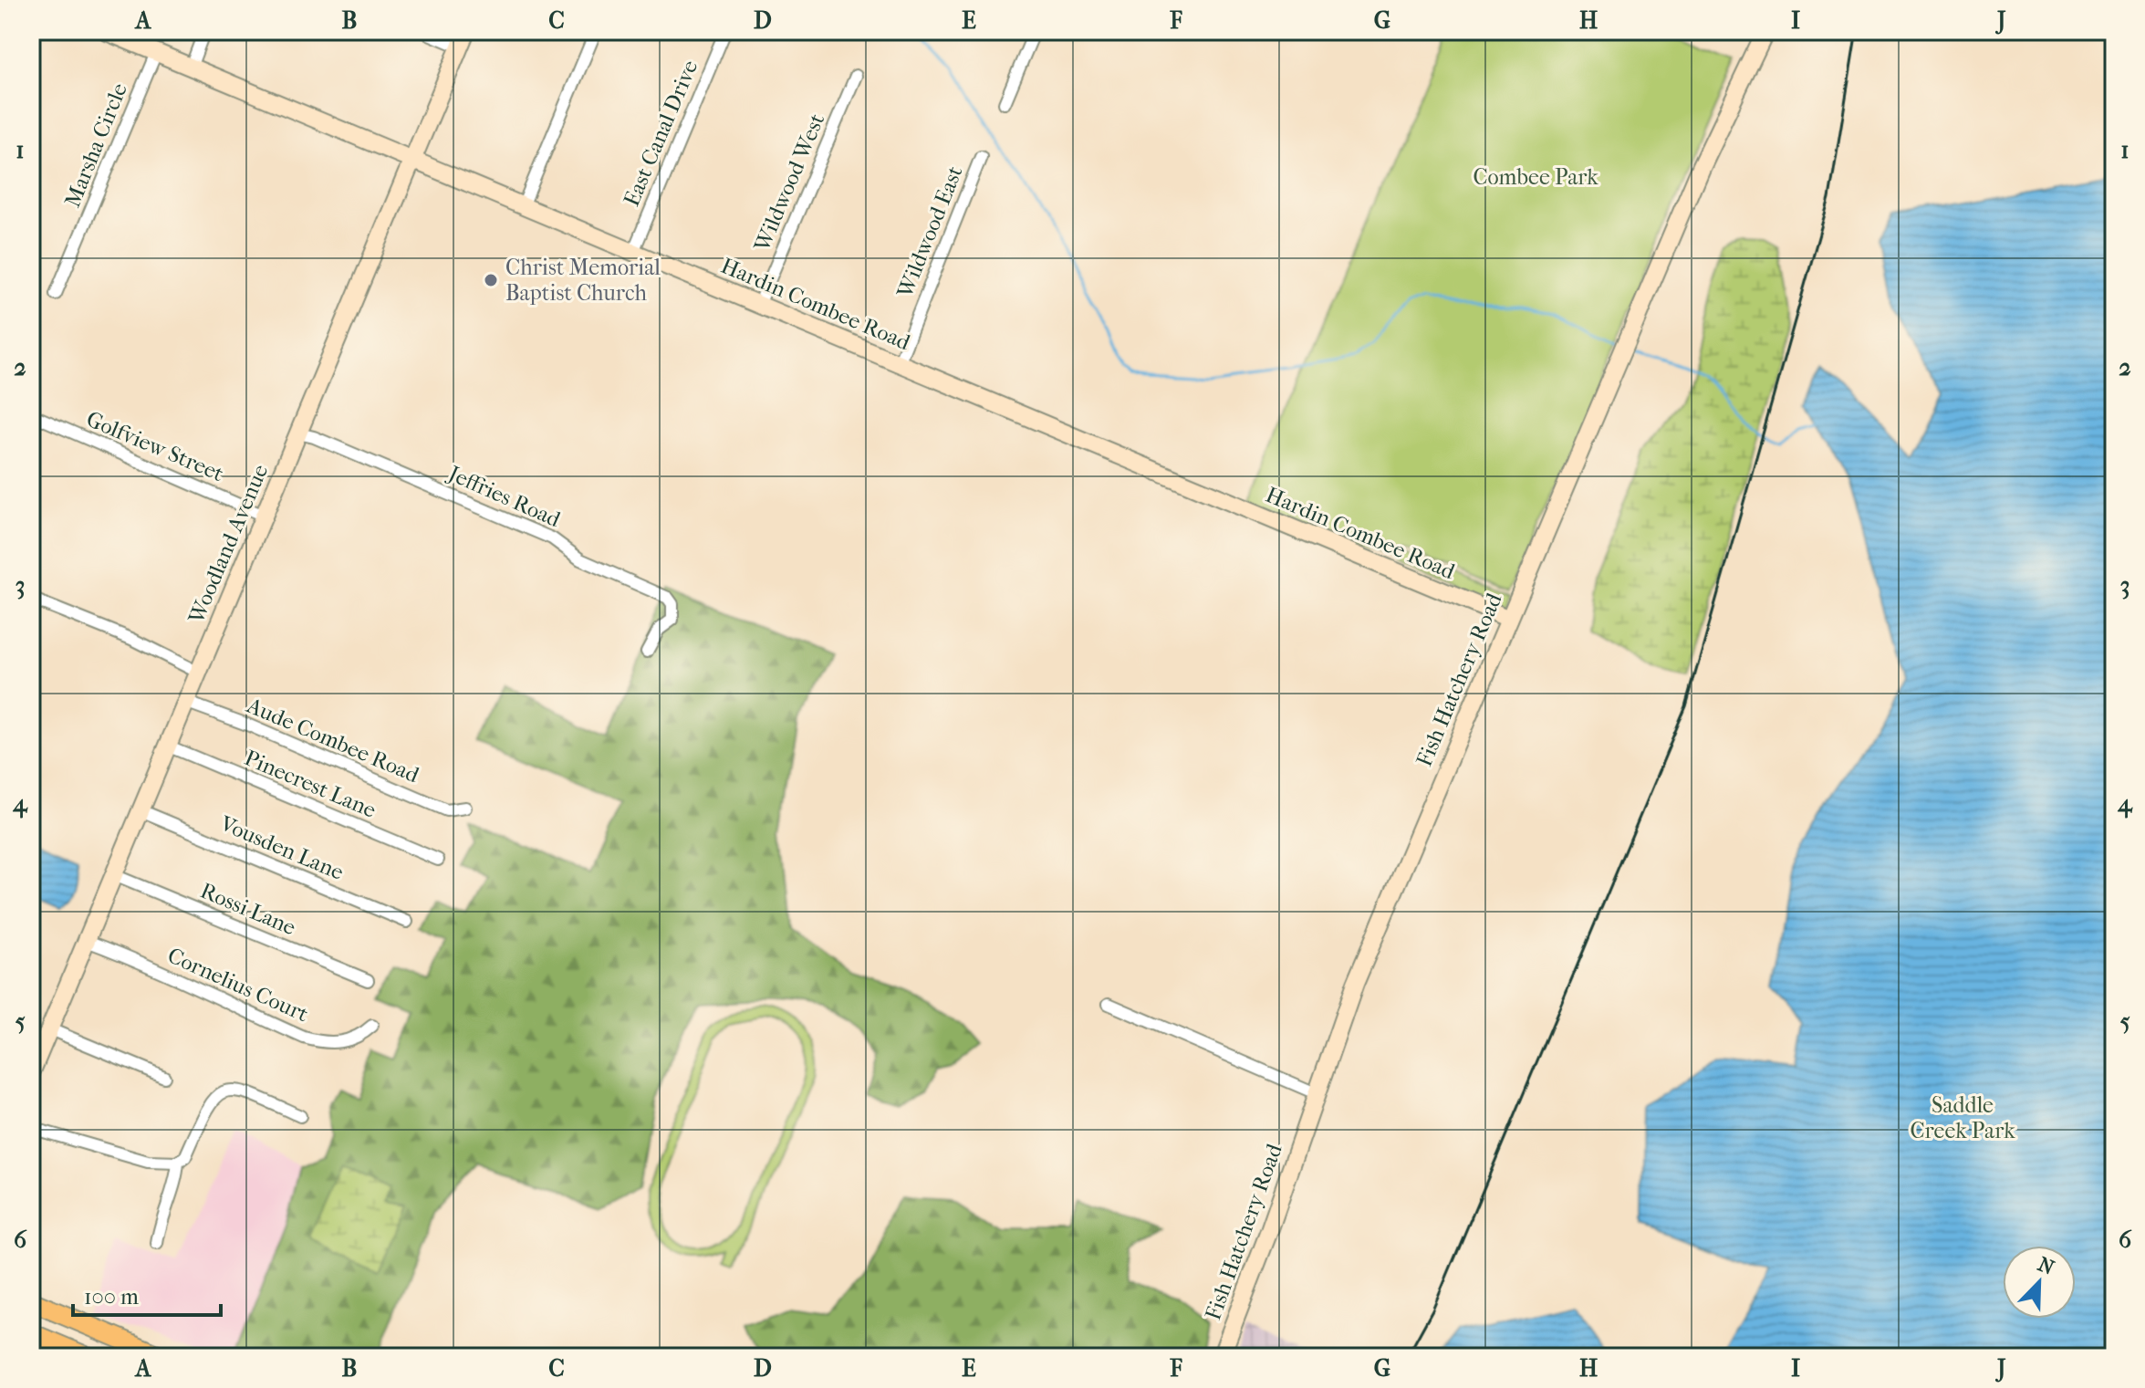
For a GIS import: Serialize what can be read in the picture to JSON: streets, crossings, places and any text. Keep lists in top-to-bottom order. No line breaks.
{"streets":{"street":["East Canal Drive","Marsha Circle","Wildwood West","Wildwood East","Hardin Combee Road","Golfview Street","Jeffries Road","Woodland Avenue","Fish Hatchery Road","Aude Combee Road","Pinecrest Lane","Vousden Lane","Rossi Lane","Cornelius Court"]},"crossings":[["East Canal Drive","Hardin Combee Road"],["Marsha Circle","Hardin Combee Road"],["Wildwood West","Hardin Combee Road"],["Wildwood East","Hardin Combee Road"],["Hardin Combee Road","Woodland Avenue"],["Hardin Combee Road","Fish Hatchery Road"],["Golfview Street","Woodland Avenue"],["Jeffries Road","Woodland Avenue"],["Woodland Avenue","Aude Combee Road"],["Woodland Avenue","Pinecrest Lane"],["Woodland Avenue","Vousden Lane"],["Woodland Avenue","Rossi Lane"],["Woodland Avenue","Cornelius Court"]],"parks":["Combee Park","Saddle Creek Park"],"places":["Christ Memorial Baptist Church"],"scale_bar":"100 m","north":"top right","grid":{"columns":["A","B","C","D","E","F","G","H","I","J"],"rows":["1","2","3","4","5","6"]}}
